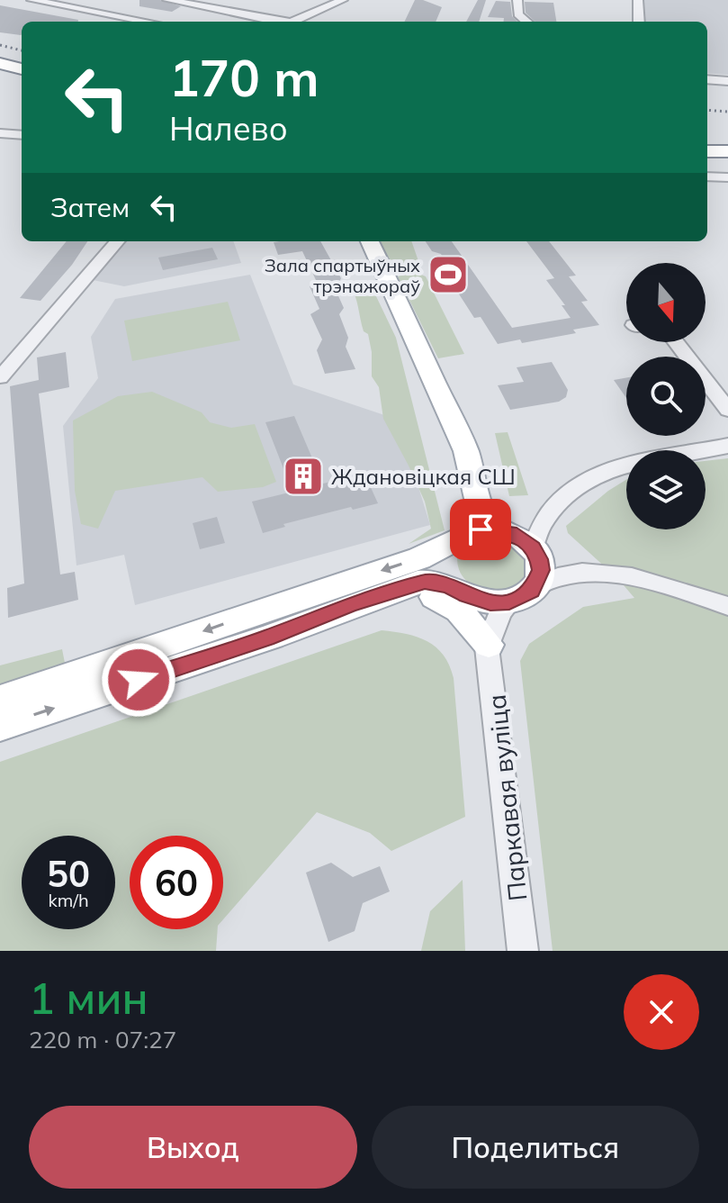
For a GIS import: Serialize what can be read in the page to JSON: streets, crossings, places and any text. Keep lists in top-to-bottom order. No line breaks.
{"streets":{"street":["Паркавая вуліца"]},"places":{"sports":["Зала спартыўных трэнажораў"],"building":["Ждановіцкая СШ"]},"north":"bottom","page":{"turn":["170 m","Налево"],"then":"Затем","speed":"50 km/h","limit":"60","heading":["1 мин","220 m · 07:27"],"buttons":["Выход","Поделиться"]}}
